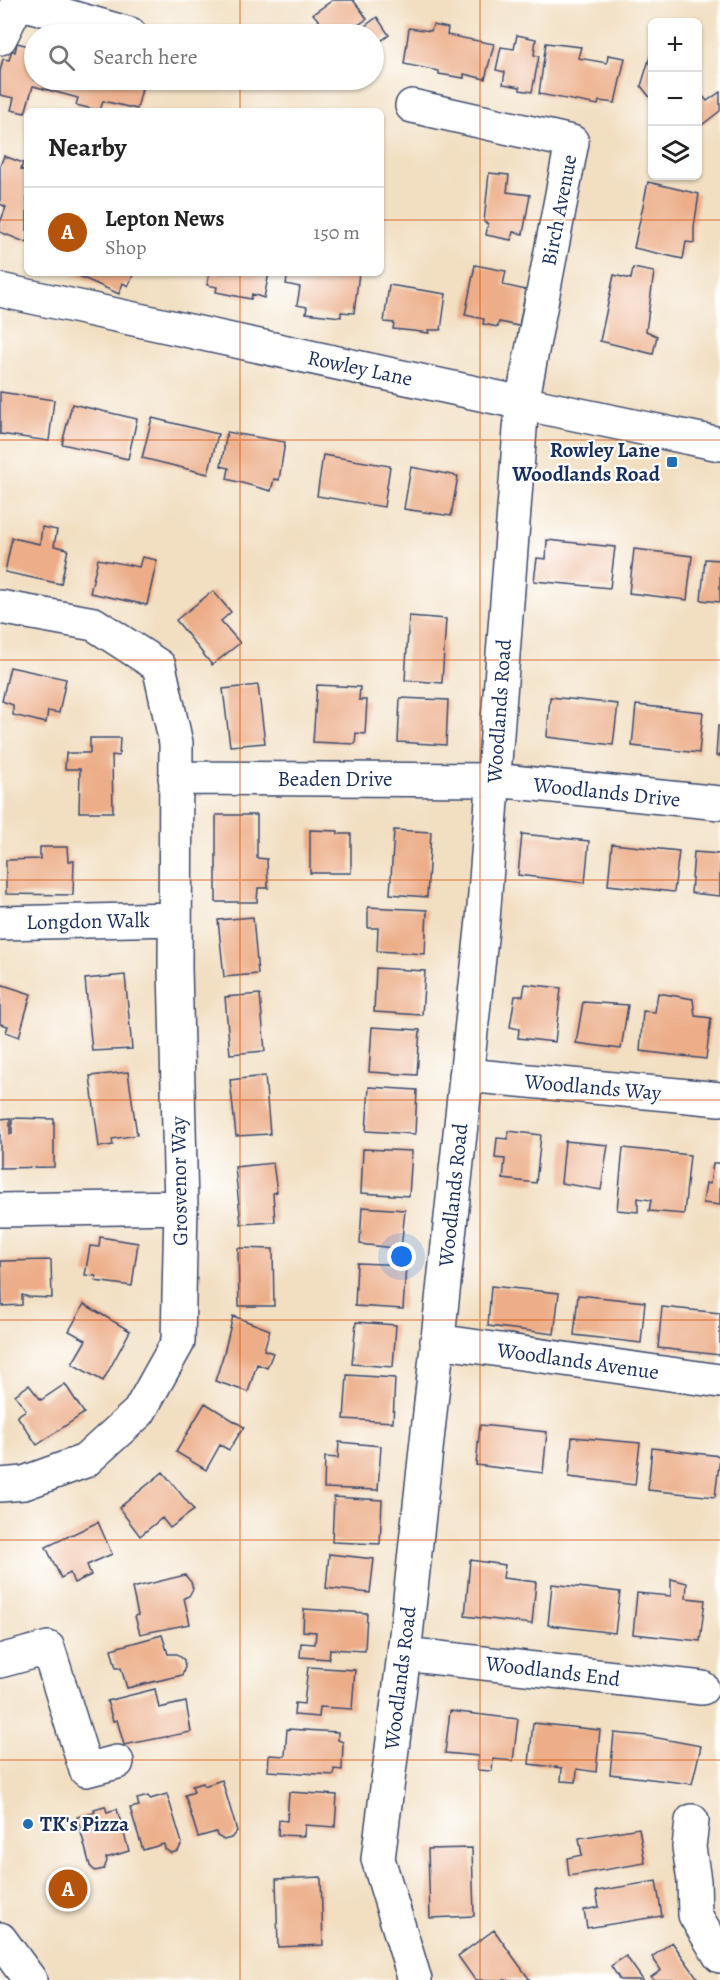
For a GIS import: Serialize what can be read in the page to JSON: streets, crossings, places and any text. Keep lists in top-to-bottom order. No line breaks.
{"streets":{"street":["Birch Avenue","Rowley Lane","Woodlands Road","Beaden Drive","Woodlands Drive","Longdon Walk","Woodlands Way","Grosvenor Way","Woodlands Avenue","Woodlands End"]},"crossings":[["Birch Avenue","Rowley Lane"],["Birch Avenue","Woodlands Road"],["Rowley Lane","Woodlands Road"],["Woodlands Road","Beaden Drive"],["Woodlands Road","Woodlands Drive"],["Woodlands Road","Woodlands Way"],["Woodlands Road","Woodlands Avenue"],["Woodlands Road","Woodlands End"],["Beaden Drive","Woodlands Drive"],["Beaden Drive","Grosvenor Way"],["Longdon Walk","Grosvenor Way"]],"places":{"transit":["Rowley Lane Woodlands Road"],"other":["TK's Pizza"]},"page":{"map_buttons":["+","−"],"search":"Search here","heading":"Nearby","list":[{"mark":"A","name":"Lepton News","note":"Shop","value":"150 m"}],"pins":"A"}}
